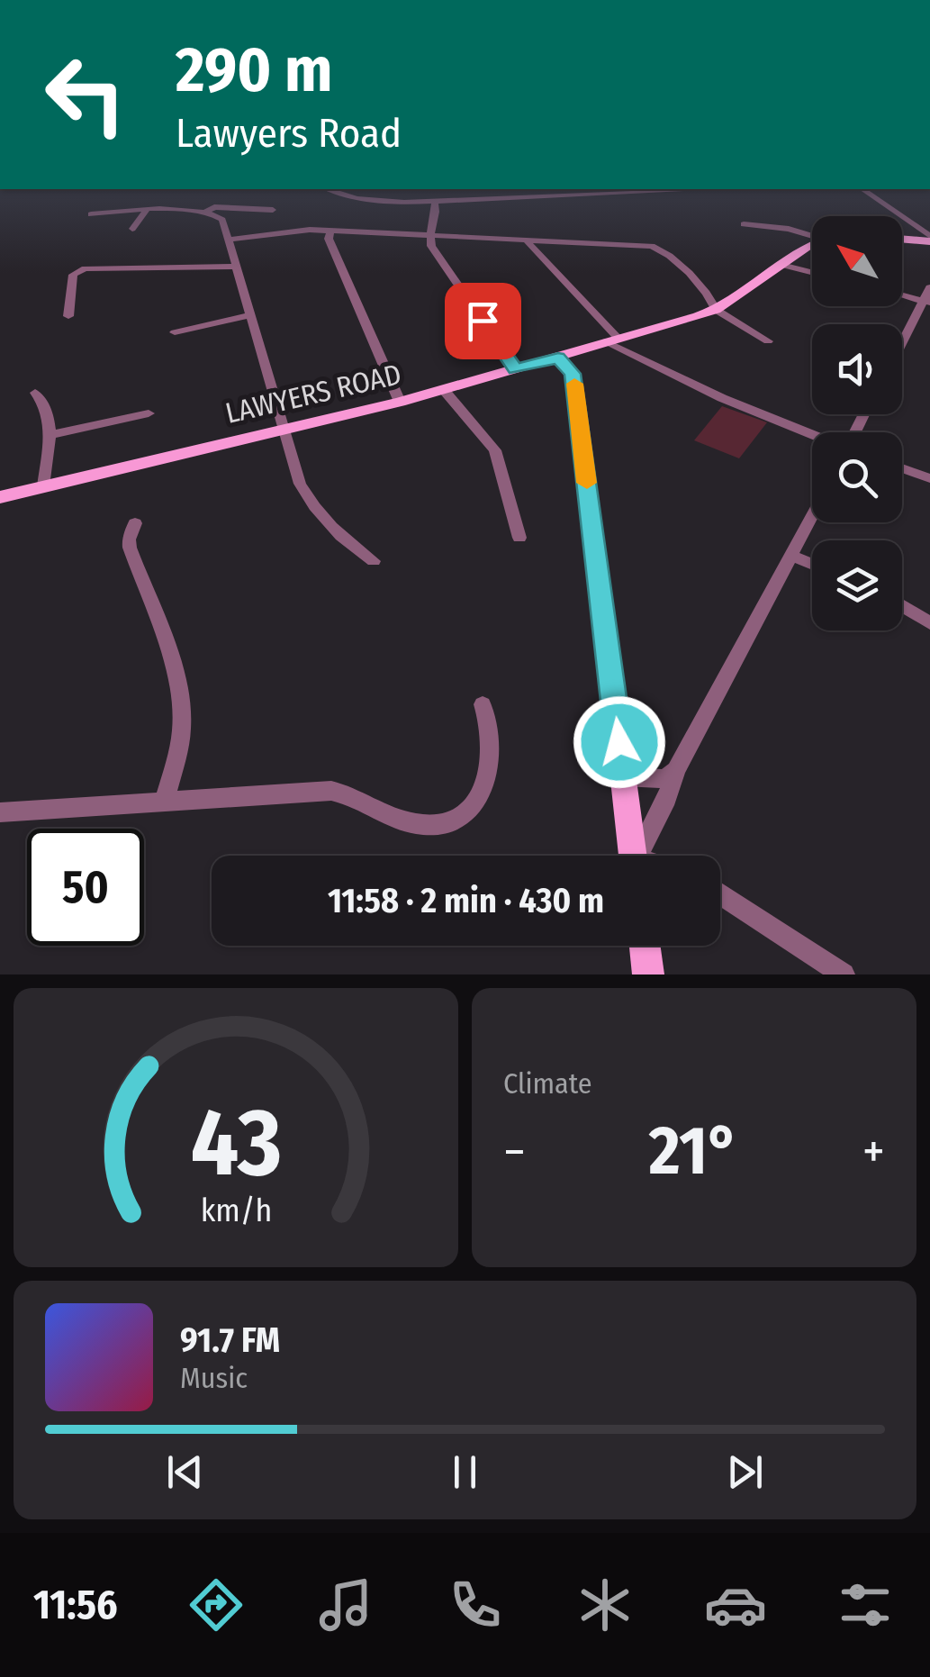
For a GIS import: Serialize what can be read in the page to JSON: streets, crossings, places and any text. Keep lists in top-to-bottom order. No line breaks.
{"streets":{"main road":["LAWYERS ROAD"]},"north":"top left","page":{"turn":["290 m","Lawyers Road"],"limit":"50","trip":"11:58 · 2 min · 430 m","tile":"Climate","heat":["−","21°","+"],"song":["91.7 FM","Music"],"tabs":"11:56","gauge":["43","km/h"]}}
